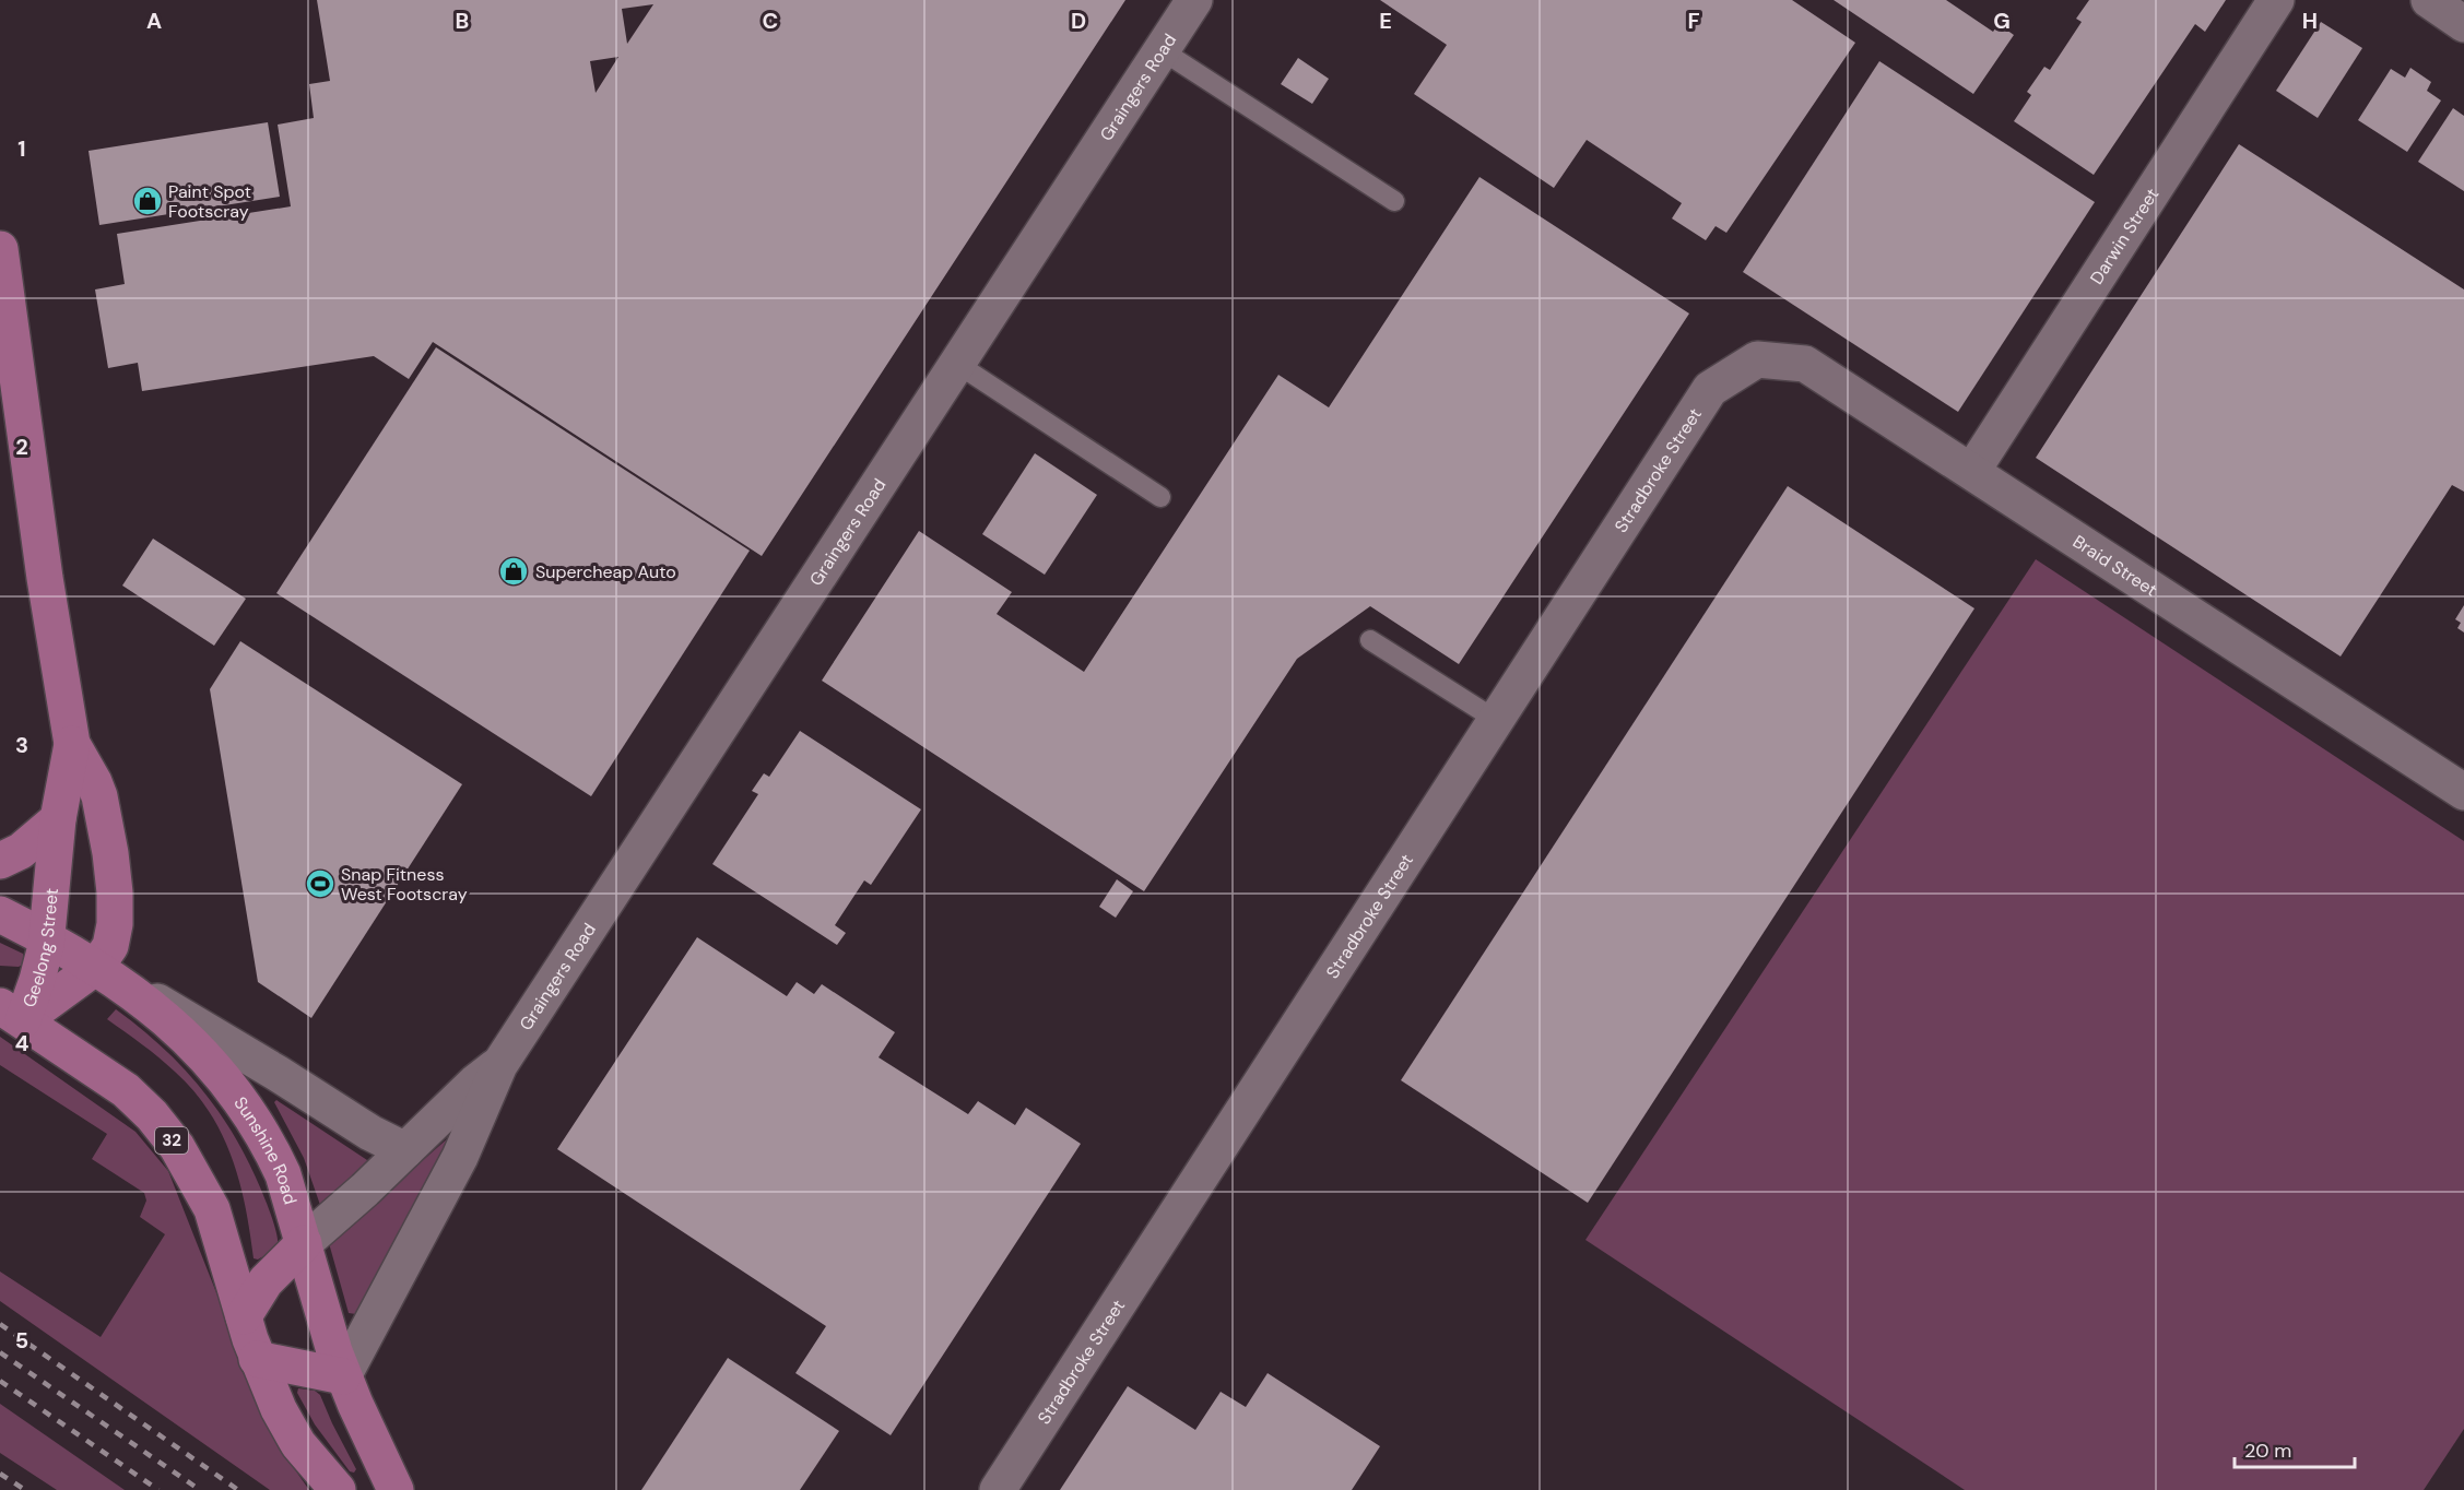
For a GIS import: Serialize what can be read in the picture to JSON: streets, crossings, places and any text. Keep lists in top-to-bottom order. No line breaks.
{"streets":{"main road":["Geelong Street","32","Sunshine Road"],"street":["Graingers Road","Darwin Street","Stradbroke Street","Braid Street"]},"crossings":[["Graingers Road","Sunshine Road"],["Darwin Street","Braid Street"],["Stradbroke Street","Braid Street"],["Geelong Street","32"],["Geelong Street","Sunshine Road"]],"places":{"shop":["Paint Spot Footscray","Supercheap Auto"],"sports":["Snap Fitness West Footscray"]},"scale_bar":"20 m","grid":{"columns":["A","B","C","D","E","F","G","H"],"rows":["1","2","3","4","5"]}}
